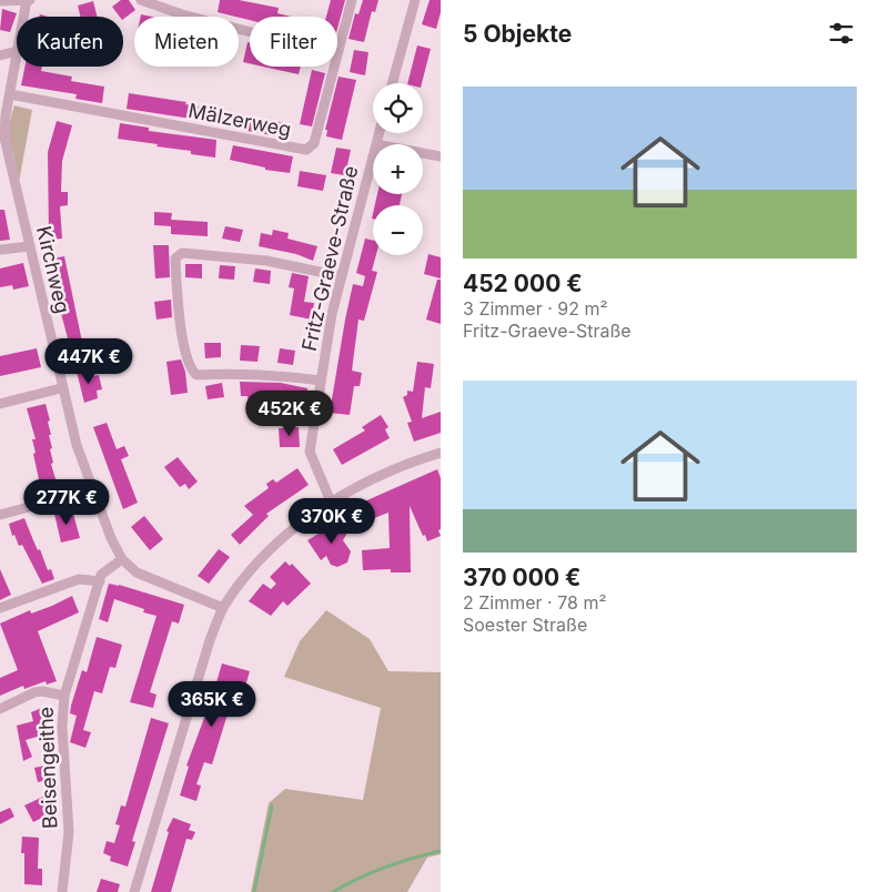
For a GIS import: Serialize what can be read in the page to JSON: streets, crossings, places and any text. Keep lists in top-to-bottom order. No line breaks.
{"streets":{"street":["Mälzerweg","Fritz-Graeve-Straße","Kirchweg","Beisengeithe"]},"crossings":[["Mälzerweg","Kirchweg"],["Kirchweg","Beisengeithe"]],"page":{"heading":"5 Objekte","chip":["Kaufen","Mieten","Filter"],"list":[{"name":"452 000 €","note":"3 Zimmer · 92 m² · Fritz-Graeve-Straße"},{"name":"370 000 €","note":"2 Zimmer · 78 m² · Soester Straße"}],"map_buttons":["+","−"],"price":["447K €","452K €","277K €","370K €","365K €"]}}
